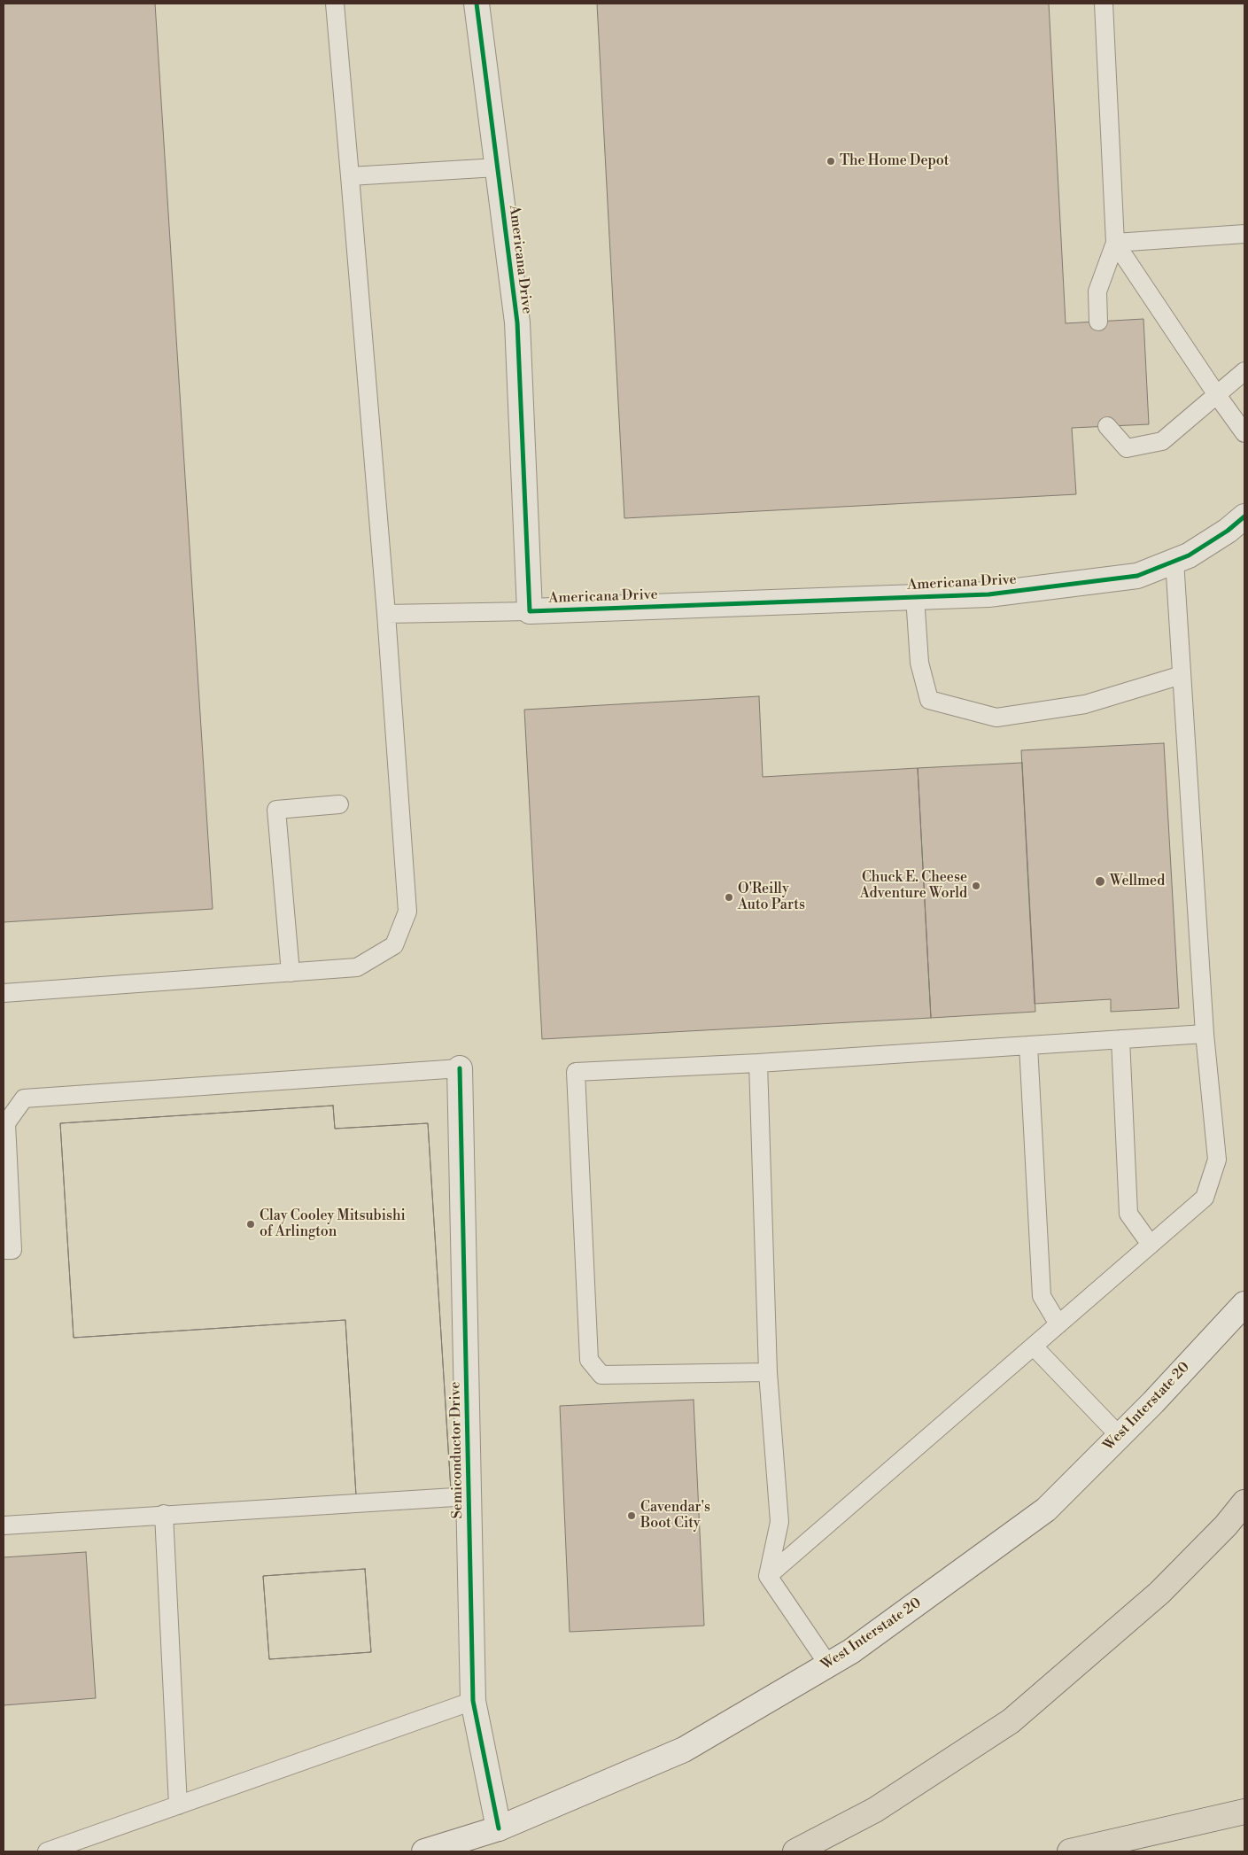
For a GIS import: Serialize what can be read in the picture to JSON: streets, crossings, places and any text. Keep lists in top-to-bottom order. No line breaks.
{"streets":{"street":["Americana Drive","West Interstate 20","Semiconductor Drive"]},"crossings":[["West Interstate 20","Semiconductor Drive"]],"places":["The Home Depot","Wellmed","Chuck E. Cheese Adventure World","O'Reilly Auto Parts","Clay Cooley Mitsubishi of Arlington","Cavendar's Boot City"]}
